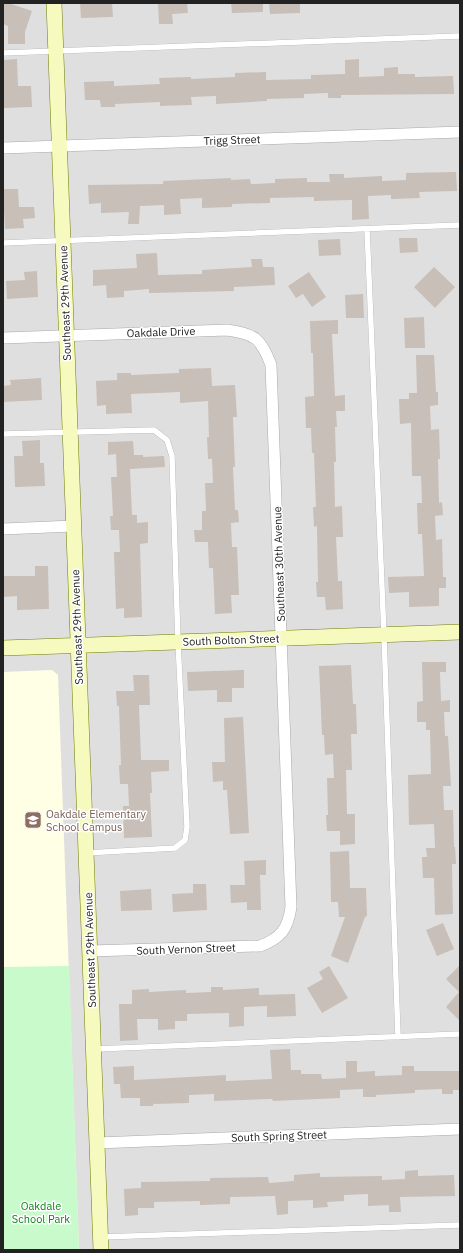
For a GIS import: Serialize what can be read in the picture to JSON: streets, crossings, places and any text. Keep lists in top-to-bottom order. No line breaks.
{"streets":{"street":["Trigg Street","Southeast 29th Avenue","Oakdale Drive","Southeast 30th Avenue","South Bolton Street","South Vernon Street","South Spring Street"]},"crossings":[["Trigg Street","Southeast 29th Avenue"],["Southeast 29th Avenue","Oakdale Drive"],["Southeast 29th Avenue","South Bolton Street"],["Southeast 29th Avenue","South Vernon Street"],["Southeast 29th Avenue","South Spring Street"],["Oakdale Drive","Southeast 30th Avenue"],["Southeast 30th Avenue","South Bolton Street"],["Southeast 30th Avenue","South Vernon Street"]],"parks":["Oakdale School Park"],"places":{"school or university":["Oakdale Elementary School Campus"]}}
